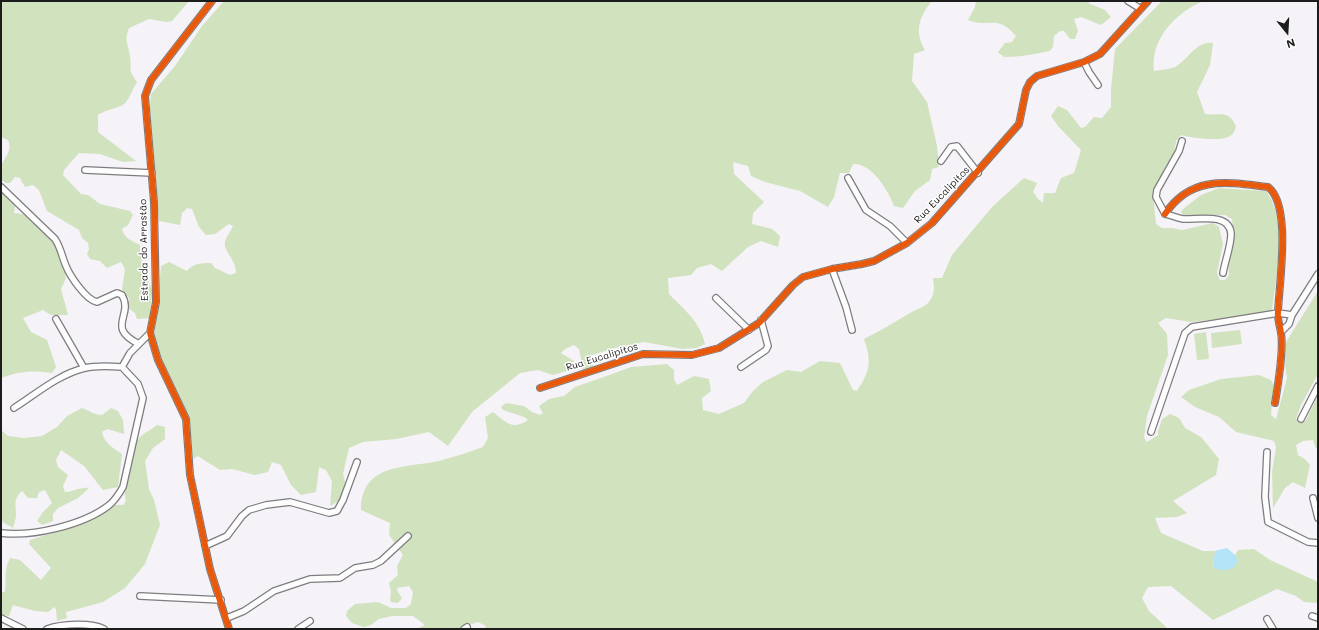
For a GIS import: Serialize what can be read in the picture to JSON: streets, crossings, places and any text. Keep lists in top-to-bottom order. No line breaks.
{"streets":{"street":["Rua Eucalipitos","Estrada do Arrastão"]},"north":"bottom"}
